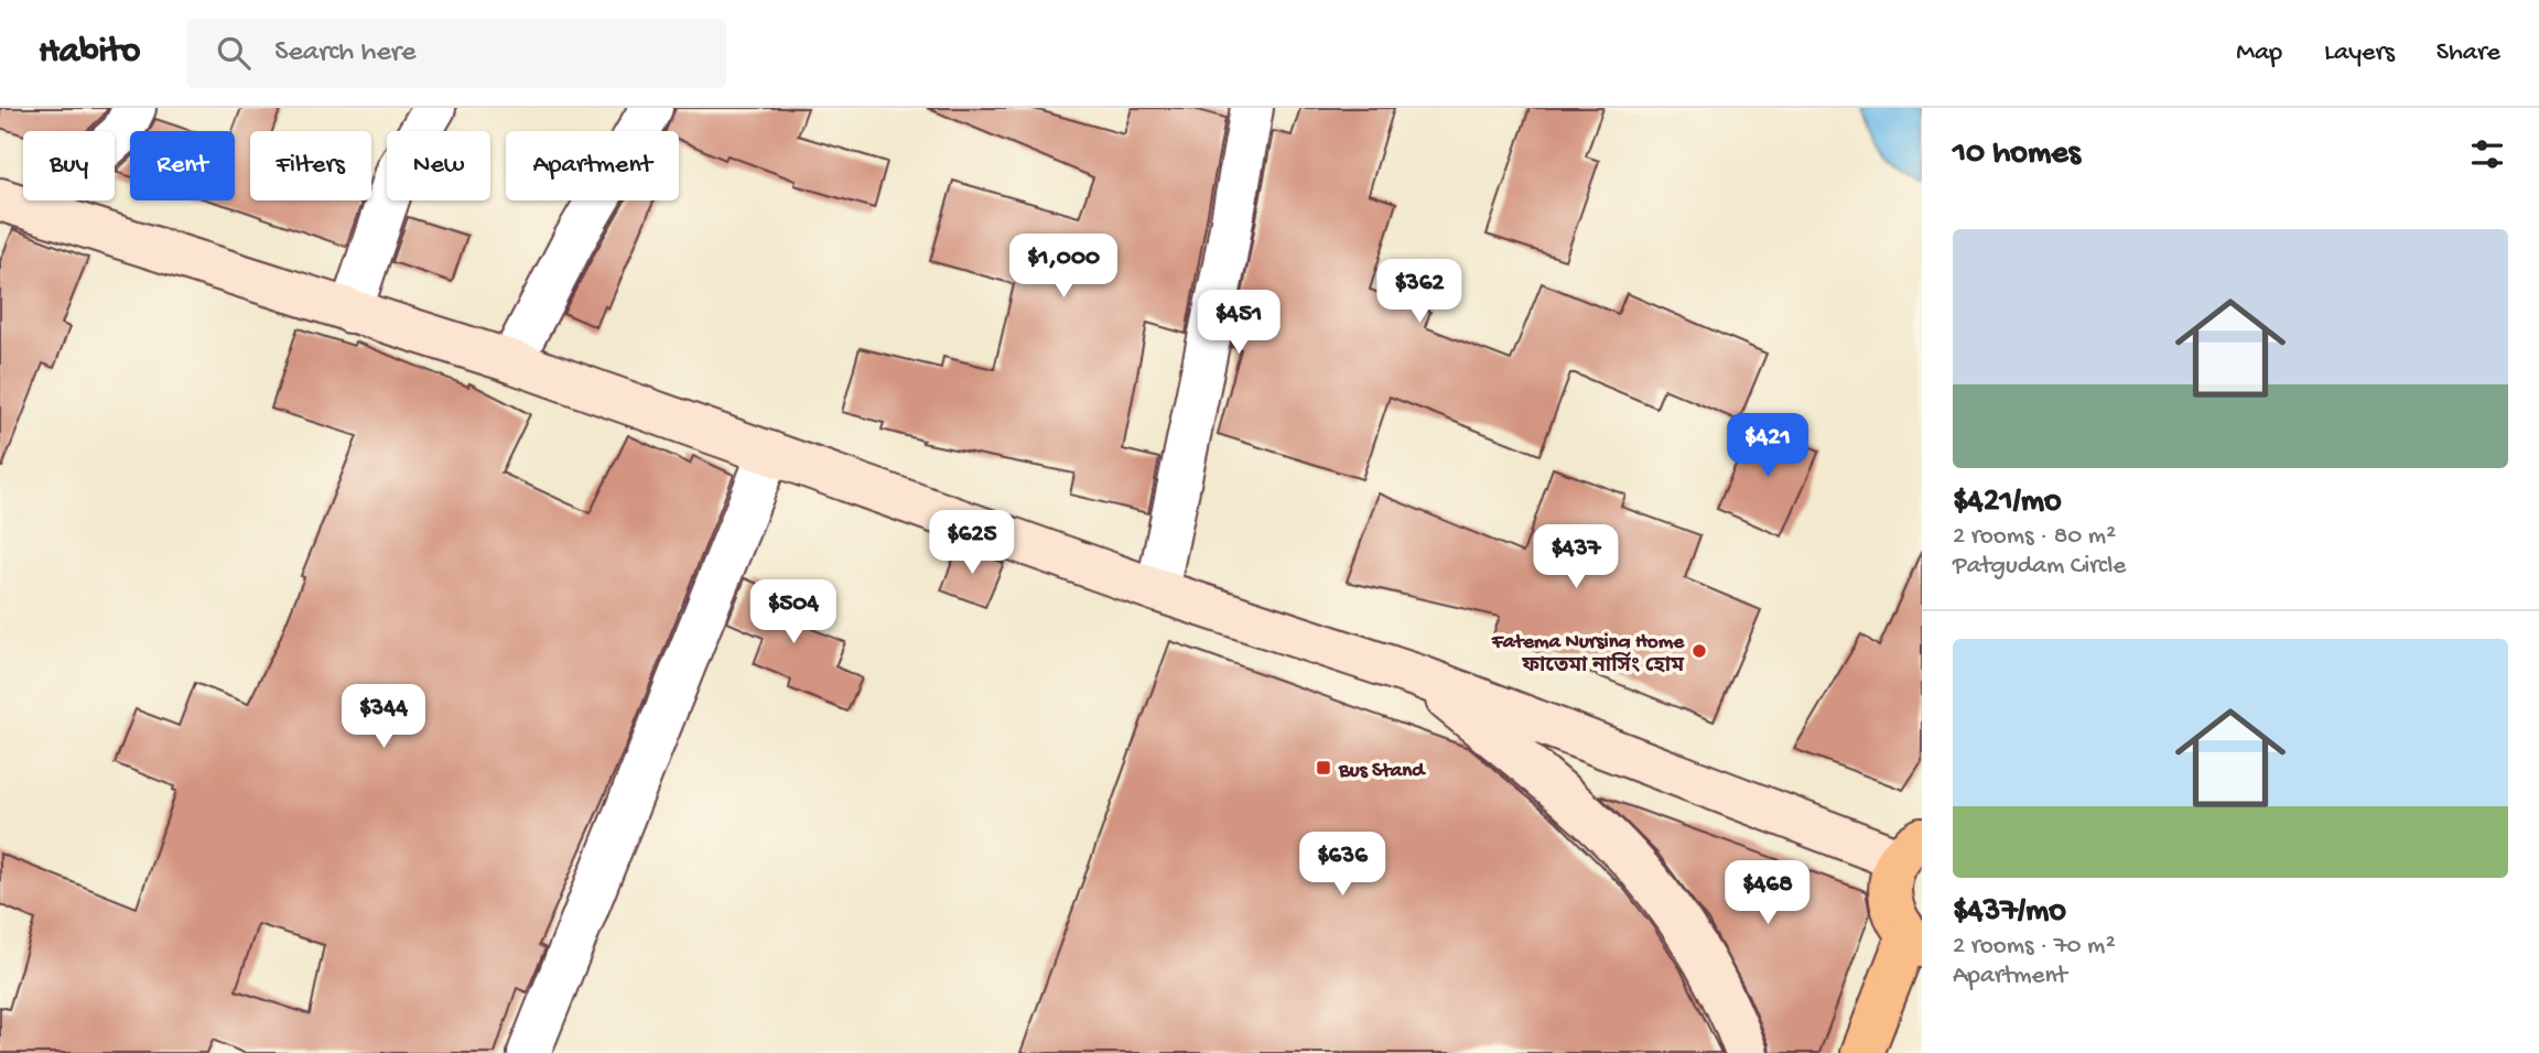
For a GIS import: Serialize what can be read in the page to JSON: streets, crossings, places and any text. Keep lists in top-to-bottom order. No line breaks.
{"places":{"other":["Fatema Nursing Home ফাতেমা নার্সিং হোম"],"transit":["Bus Stand"]},"page":{"header":"Habito","search":"Search here","nav":["Map","Layers","Share"],"heading":"10 homes","chip":["Buy","Rent","Filters","New","Apartment"],"list":[{"name":"$421/mo","note":"2 rooms · 80 m² · Patgudam Circle"},{"name":"$437/mo","note":"2 rooms · 70 m² · Apartment"}],"price":["$1,000","$362","$451","$421","$625","$437","$504","$344","$636","$468"]}}
